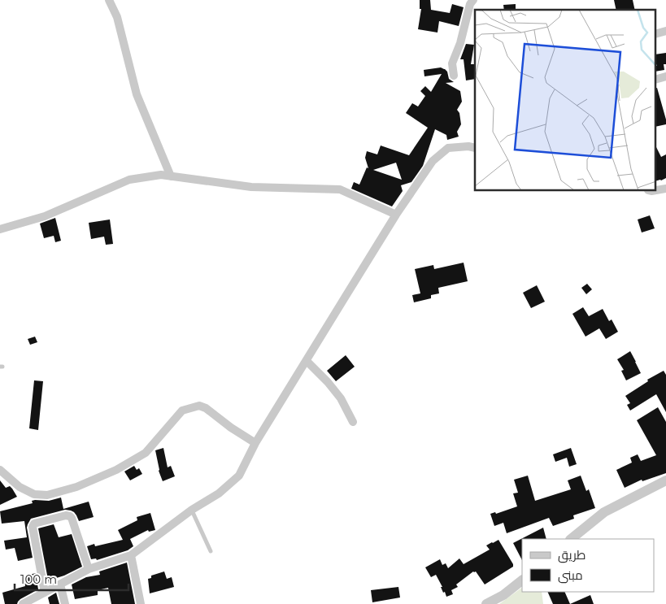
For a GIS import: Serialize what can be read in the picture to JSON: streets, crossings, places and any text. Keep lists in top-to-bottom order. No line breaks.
{"legend":["طريق","مبنى"],"scale_bar":"100 m"}
